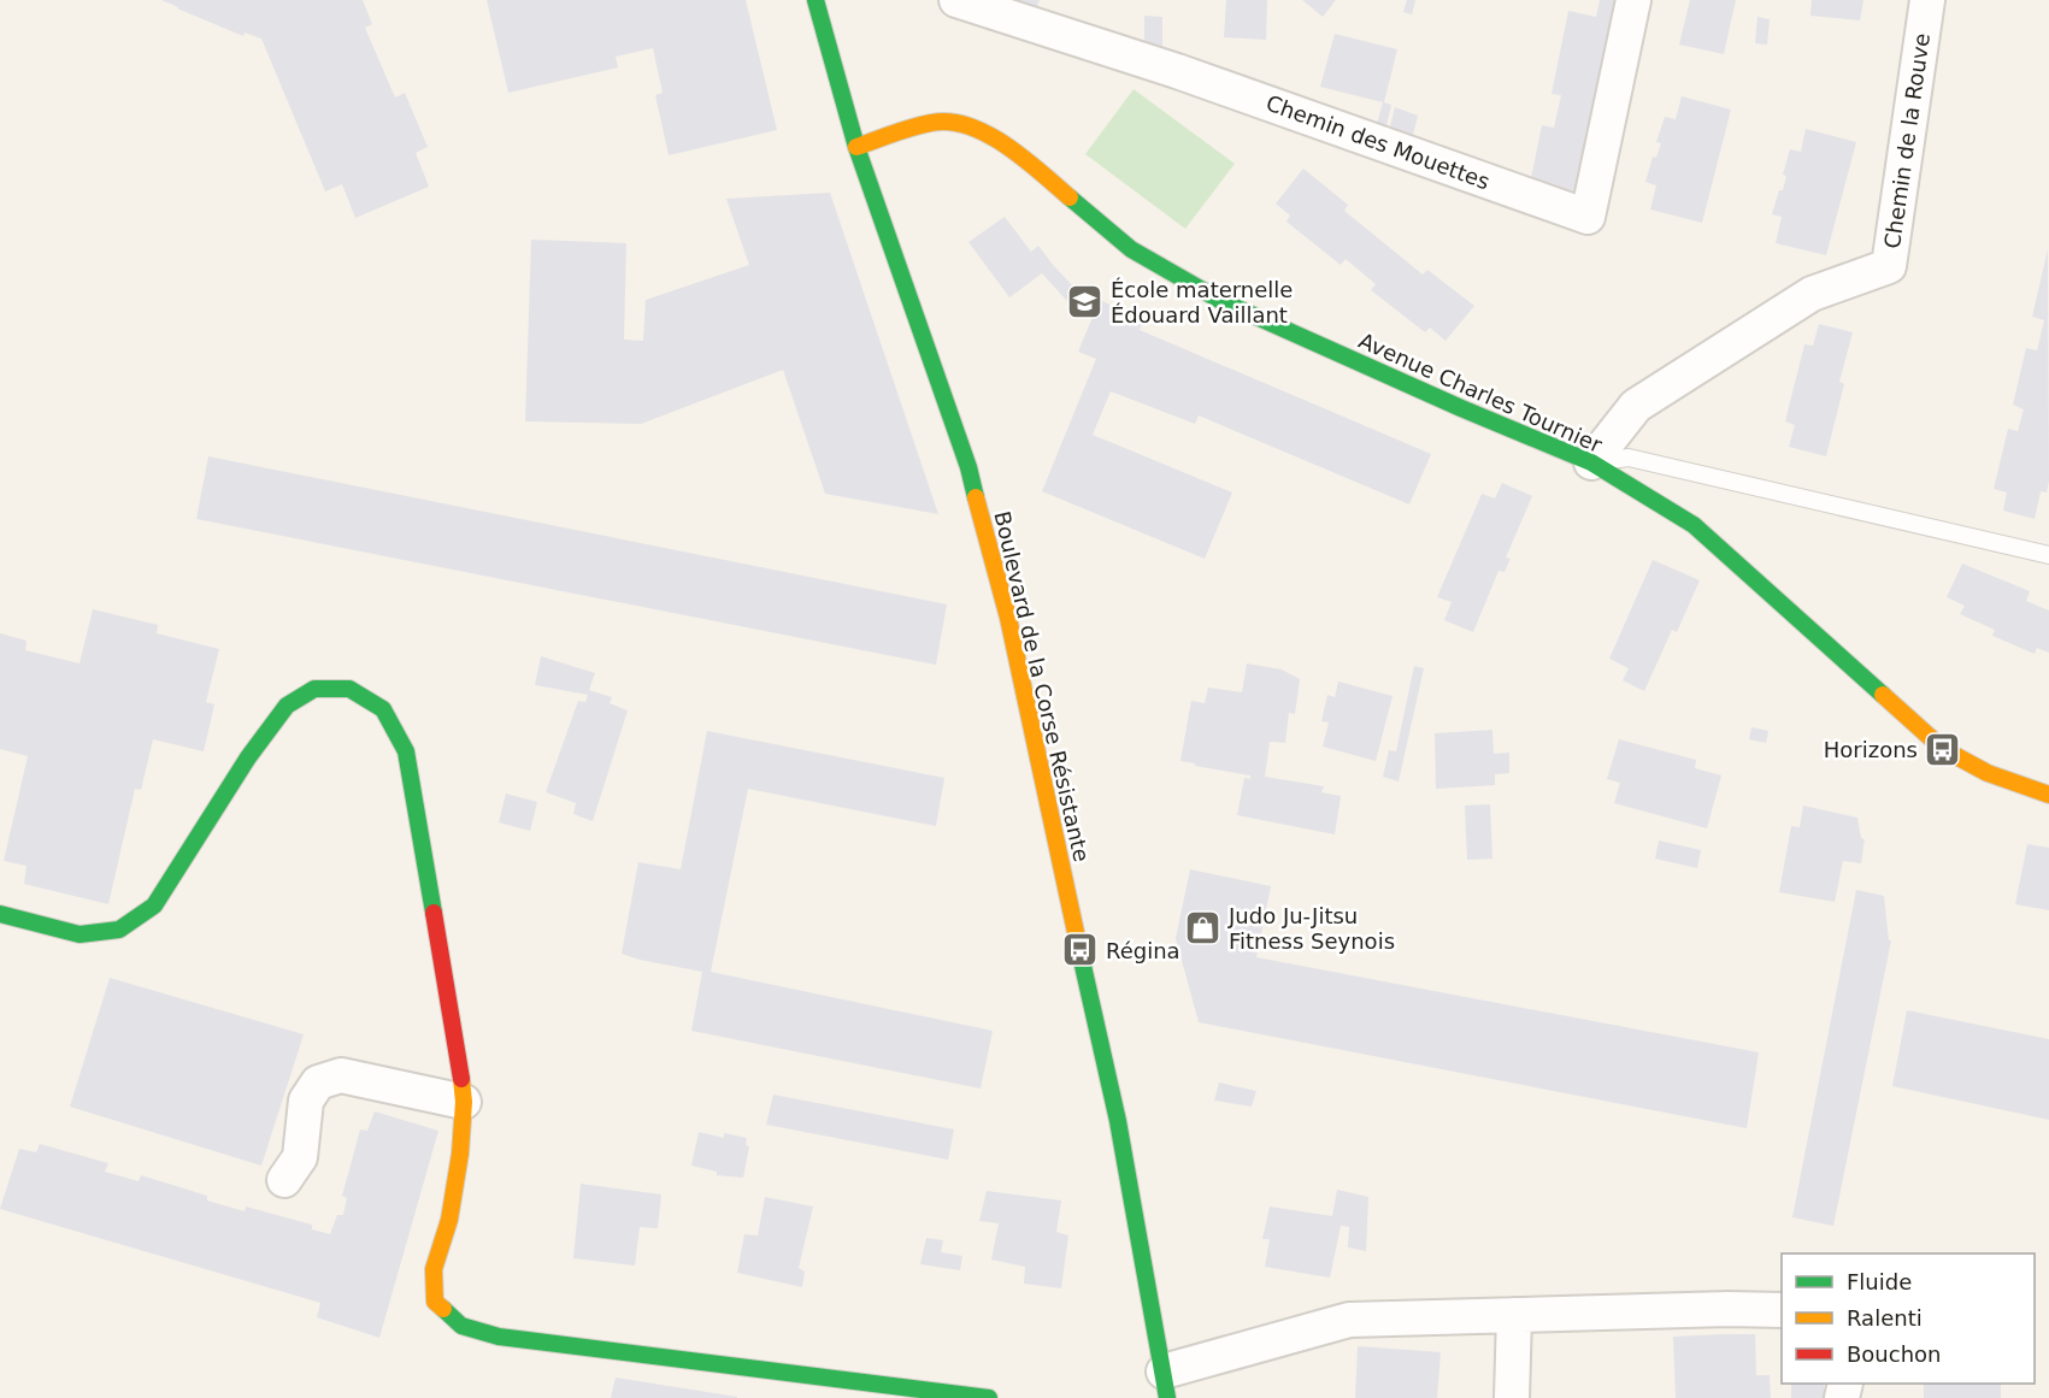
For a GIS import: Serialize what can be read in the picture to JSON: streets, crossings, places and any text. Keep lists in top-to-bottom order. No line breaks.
{"streets":{"street":["Chemin de la Rouve","Chemin des Mouettes","Avenue Charles Tournier","Boulevard de la Corse Résistante"]},"crossings":[["Chemin de la Rouve","Avenue Charles Tournier"],["Avenue Charles Tournier","Boulevard de la Corse Résistante"]],"places":{"school or university":["École maternelle Édouard Vaillant"],"bus stop":["Horizons","Régina"],"shop":["Judo Ju-Jitsu Fitness Seynois"]},"legend":["Fluide","Ralenti","Bouchon"]}
